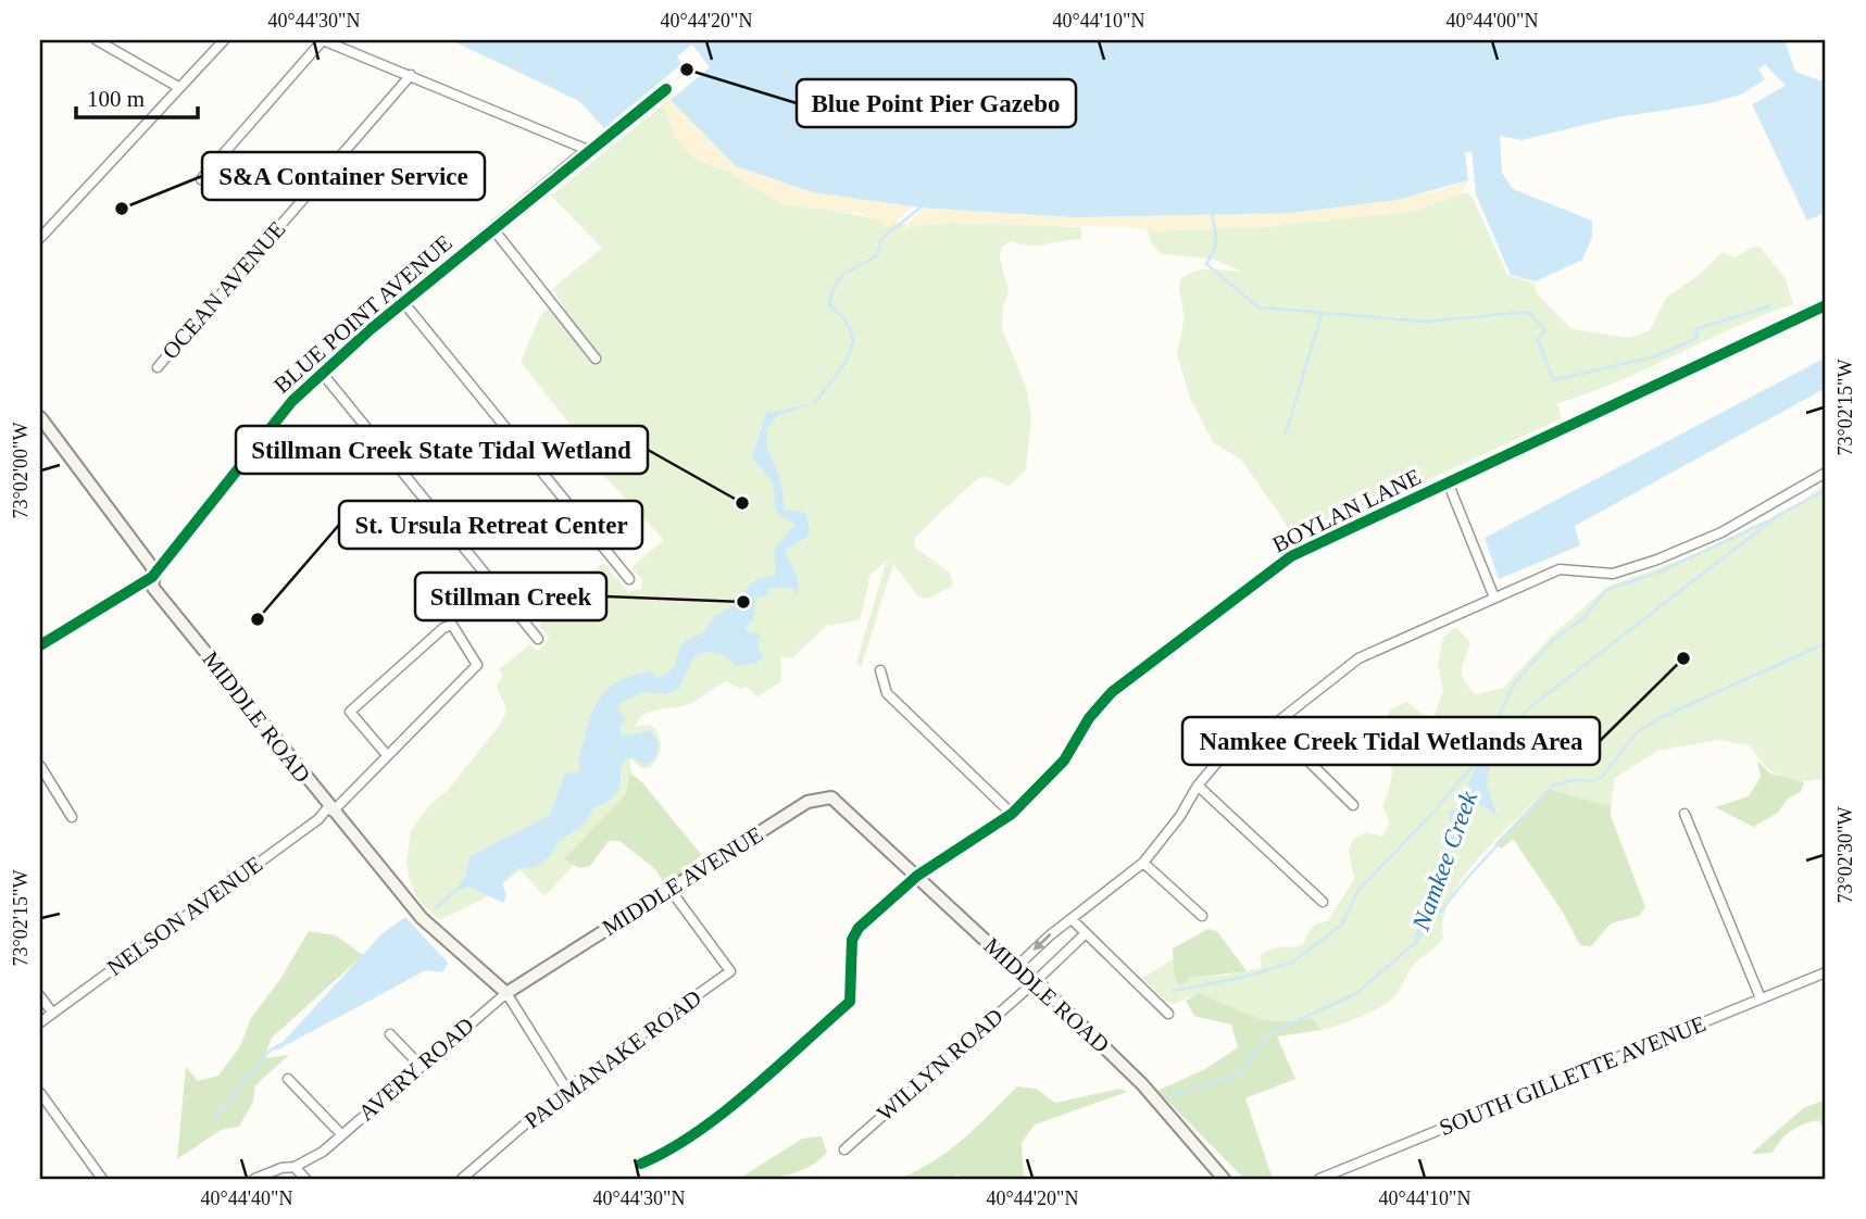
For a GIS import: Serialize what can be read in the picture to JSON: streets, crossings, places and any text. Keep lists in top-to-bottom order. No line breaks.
{"streets":{"main road":["MIDDLE ROAD","MIDDLE AVENUE"],"street":["OCEAN AVENUE","BLUE POINT AVENUE","BOYLAN LANE","NELSON AVENUE","PAUMANAKE ROAD","WILLYN ROAD","AVERY ROAD","SOUTH GILLETTE AVENUE"]},"crossings":[["BLUE POINT AVENUE","MIDDLE ROAD"],["BOYLAN LANE","MIDDLE ROAD"],["MIDDLE ROAD","MIDDLE AVENUE"],["MIDDLE ROAD","NELSON AVENUE"],["MIDDLE ROAD","WILLYN ROAD"],["MIDDLE ROAD","AVERY ROAD"],["MIDDLE AVENUE","PAUMANAKE ROAD"],["MIDDLE AVENUE","AVERY ROAD"]],"water":["Namkee Creek"],"places":["Blue Point Pier Gazebo","S&A Container Service","Stillman Creek State Tidal Wetland","Stillman Creek","St. Ursula Retreat Center","Namkee Creek Tidal Wetlands Area"],"scale_bar":"100 m","coordinates":["40°44'30\"N","40°44'20\"N","40°44'10\"N","40°44'00\"N","73°02'15\"W","73°02'00\"W","73°02'30\"W","40°44'40\"N"]}
